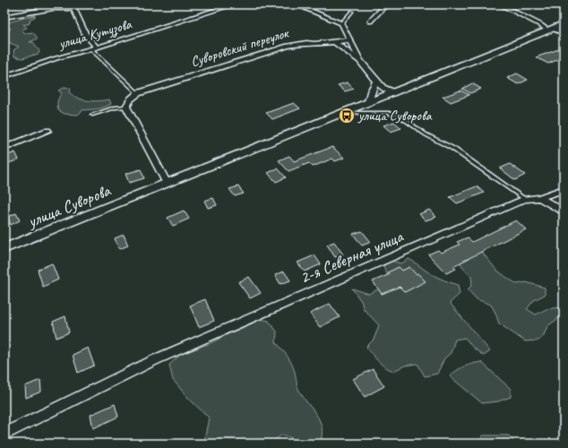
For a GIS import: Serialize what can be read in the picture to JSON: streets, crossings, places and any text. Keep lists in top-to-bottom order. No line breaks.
{"streets":{"street":["улица Кутузова","Суворовский переулок","улица Суворова","2-я Северная улица"]},"places":{"bus stop":["улица Суворова"]}}
